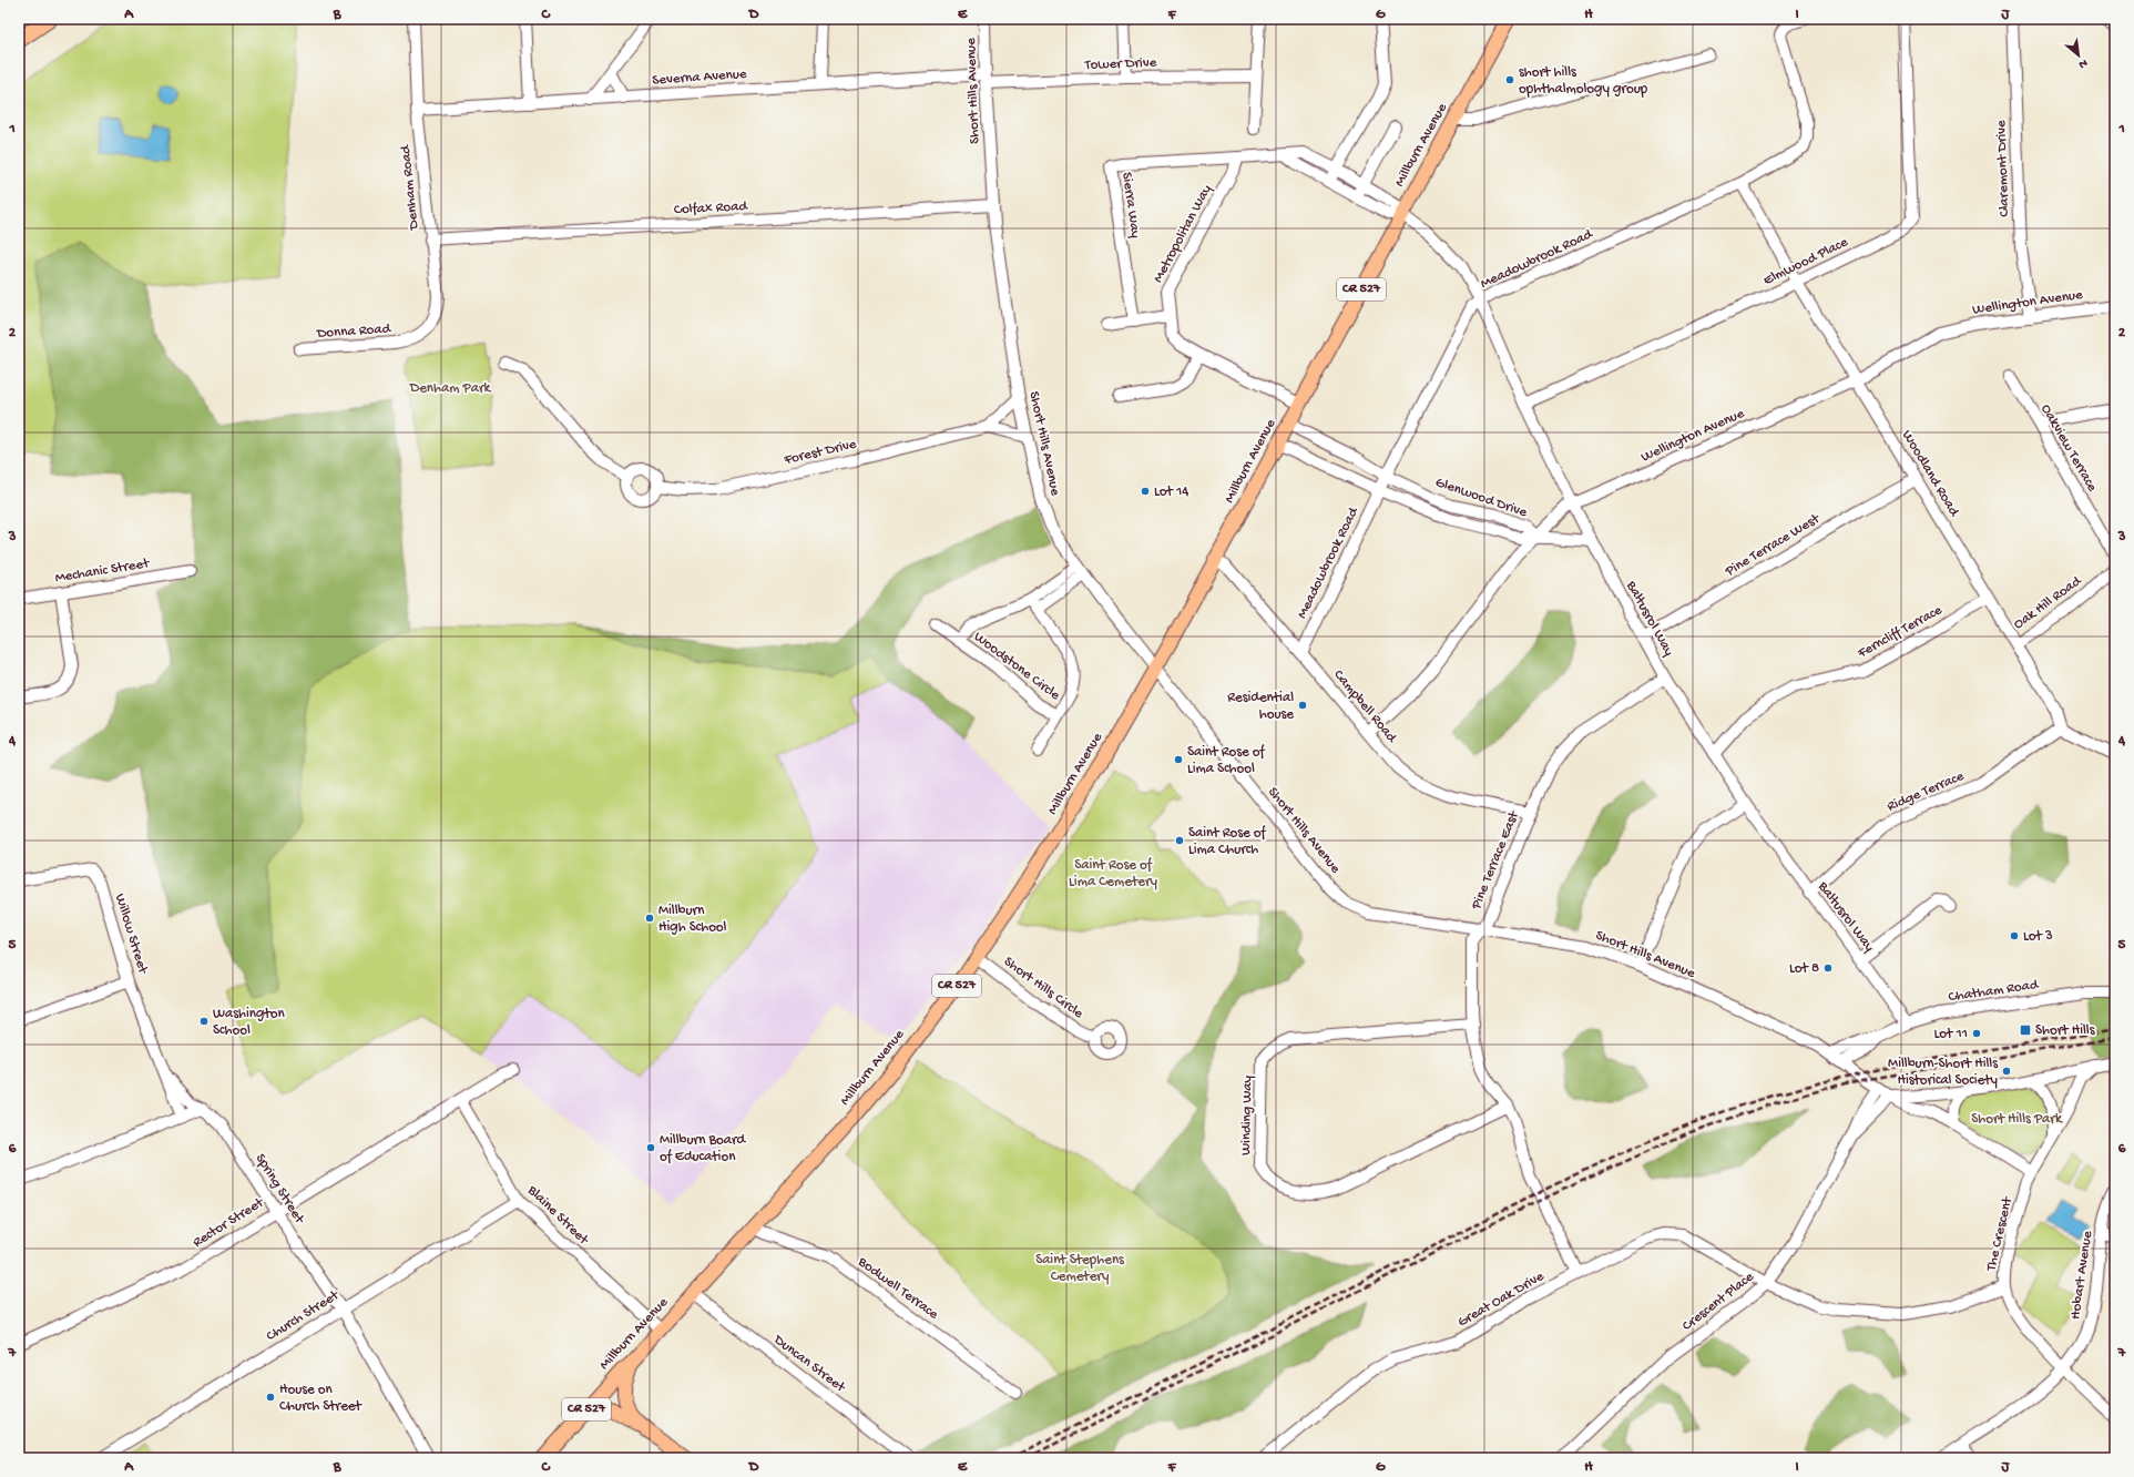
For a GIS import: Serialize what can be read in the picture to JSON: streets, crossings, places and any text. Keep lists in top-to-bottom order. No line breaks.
{"streets":{"main road":["Millburn Avenue","CR 527"],"street":["Tower Drive","Severna Avenue","Short Hills Avenue","Claremont Drive","Denham Road","Sierra Way","Colfax Road","Metropolitan Way","Meadowbrook Road","Elmwood Place","Wellington Avenue","Donna Road","Oakview Terrace","Forest Drive","Woodland Road","Glenwood Drive","Pine Terrace West","Mechanic Street","Oak Hill Road","Baltusrol Way","Ferncliff Terrace","Woodstone Circle","Campbell Road","Ridge Terrace","Pine Terrace East","Willow Street","Short Hills Circle","Chatham Road","Winding Way","Spring Street","Blaine Street","Rector Street","The Crescent","Hobart Avenue","Bodwell Terrace","Great Oak Drive","Crescent Place","Church Street","Duncan Street"]},"crossings":[["Tower Drive","Severna Avenue"],["Tower Drive","Short Hills Avenue"],["Severna Avenue","Short Hills Avenue"],["Severna Avenue","Denham Road"],["Short Hills Avenue","Millburn Avenue"],["Short Hills Avenue","Colfax Road"],["Short Hills Avenue","Forest Drive"],["Short Hills Avenue","Woodstone Circle"],["Short Hills Avenue","Pine Terrace East"],["Short Hills Avenue","Chatham Road"],["Short Hills Avenue","The Crescent"],["Short Hills Avenue","Crescent Place"],["Millburn Avenue","Metropolitan Way"],["Millburn Avenue","CR 527"],["Millburn Avenue","Glenwood Drive"],["Millburn Avenue","Baltusrol Way"],["Millburn Avenue","Campbell Road"],["Millburn Avenue","Short Hills Circle"],["Millburn Avenue","Blaine Street"],["Millburn Avenue","Bodwell Terrace"],["Millburn Avenue","Duncan Street"],["Claremont Drive","Wellington Avenue"],["Denham Road","Colfax Road"],["Denham Road","Donna Road"],["Sierra Way","Metropolitan Way"],["Meadowbrook Road","Woodland Road"],["Meadowbrook Road","Glenwood Drive"],["Meadowbrook Road","Baltusrol Way"],["Meadowbrook Road","Campbell Road"],["Elmwood Place","Woodland Road"],["Elmwood Place","Baltusrol Way"],["Wellington Avenue","Woodland Road"],["Wellington Avenue","Glenwood Drive"],["Wellington Avenue","Baltusrol Way"],["Wellington Avenue","Campbell Road"],["Woodland Road","Pine Terrace West"],["Woodland Road","Oak Hill Road"],["Woodland Road","Ferncliff Terrace"],["Woodland Road","Ridge Terrace"],["Pine Terrace West","Baltusrol Way"],["Baltusrol Way","Ferncliff Terrace"],["Baltusrol Way","Ridge Terrace"],["Baltusrol Way","Pine Terrace East"],["Baltusrol Way","Chatham Road"],["Campbell Road","Pine Terrace East"],["Pine Terrace East","Winding Way"],["Pine Terrace East","Great Oak Drive"],["Willow Street","Spring Street"],["Spring Street","Rector Street"],["Spring Street","Church Street"],["Blaine Street","Rector Street"],["Blaine Street","Church Street"],["The Crescent","Great Oak Drive"],["The Crescent","Crescent Place"],["Great Oak Drive","Crescent Place"]],"parks":["Denham Park","Saint Rose of Lima Cemetery","Short Hills Park","Saint Stephens Cemetery"],"places":{"other":["short hills ophthalmology group","Lot 14","Residential house","Saint Rose of Lima School","Saint Rose of Lima Church","Millburn High School","Lot 3","Lot 8","Washington School","Lot 11","Millburn-Short Hills Historical Society","Millburn Board of Education","House on Church Street"],"transit":["Short Hills"]},"north":"bottom right","grid":{"columns":["A","B","C","D","E","F","G","H","I","J"],"rows":["1","2","3","4","5","6","7"]}}
